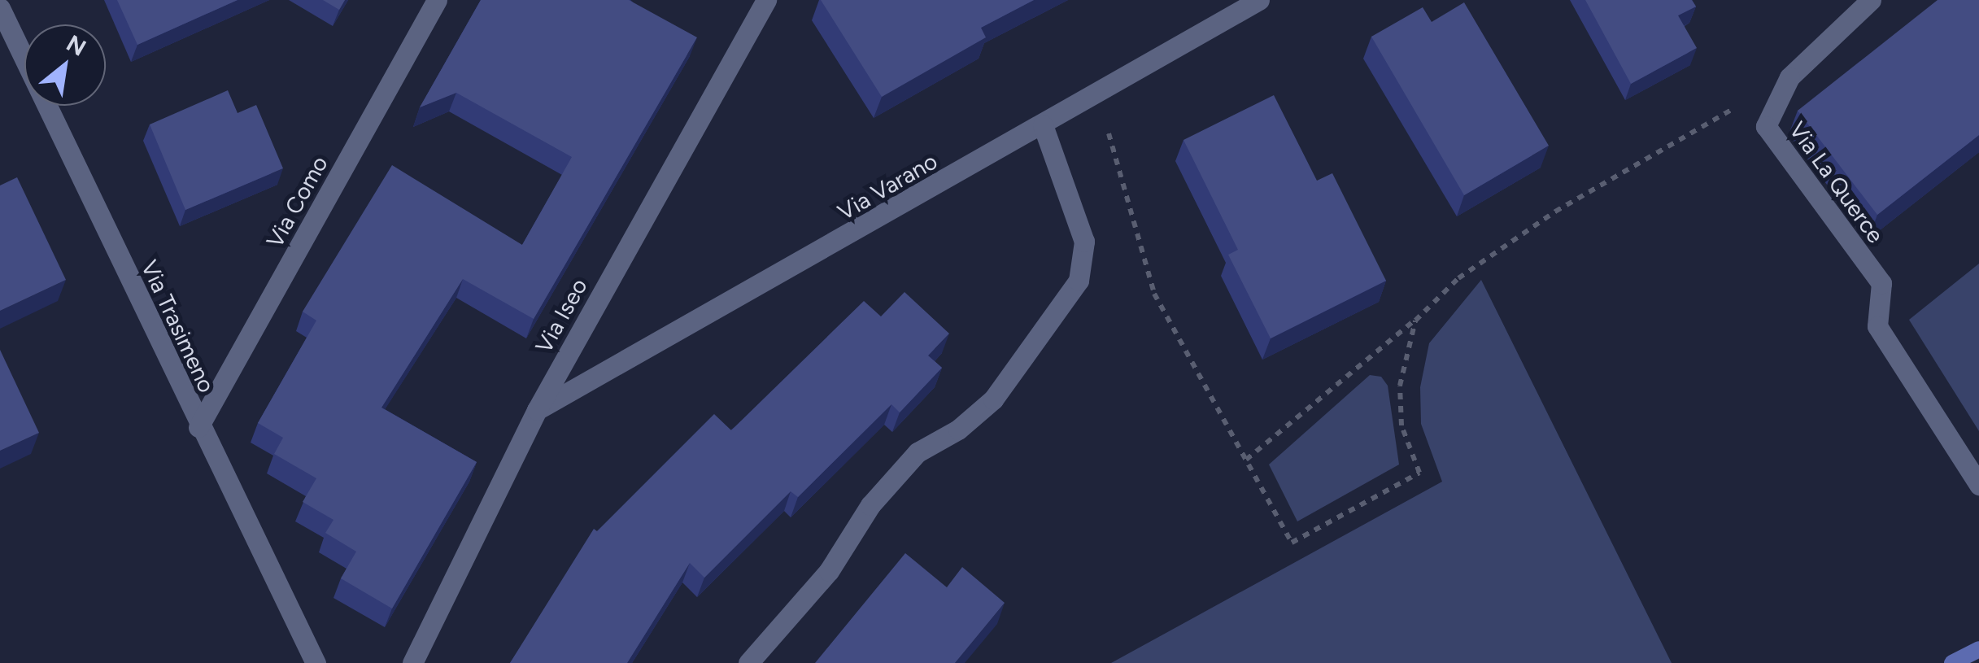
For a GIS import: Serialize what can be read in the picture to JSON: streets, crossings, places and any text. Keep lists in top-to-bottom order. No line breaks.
{"streets":{"street":["Via La Querce","Via Varano","Via Como","Via Iseo","Via Trasimeno"]},"crossings":[["Via Varano","Via Iseo"],["Via Como","Via Trasimeno"]],"north":"top right"}
